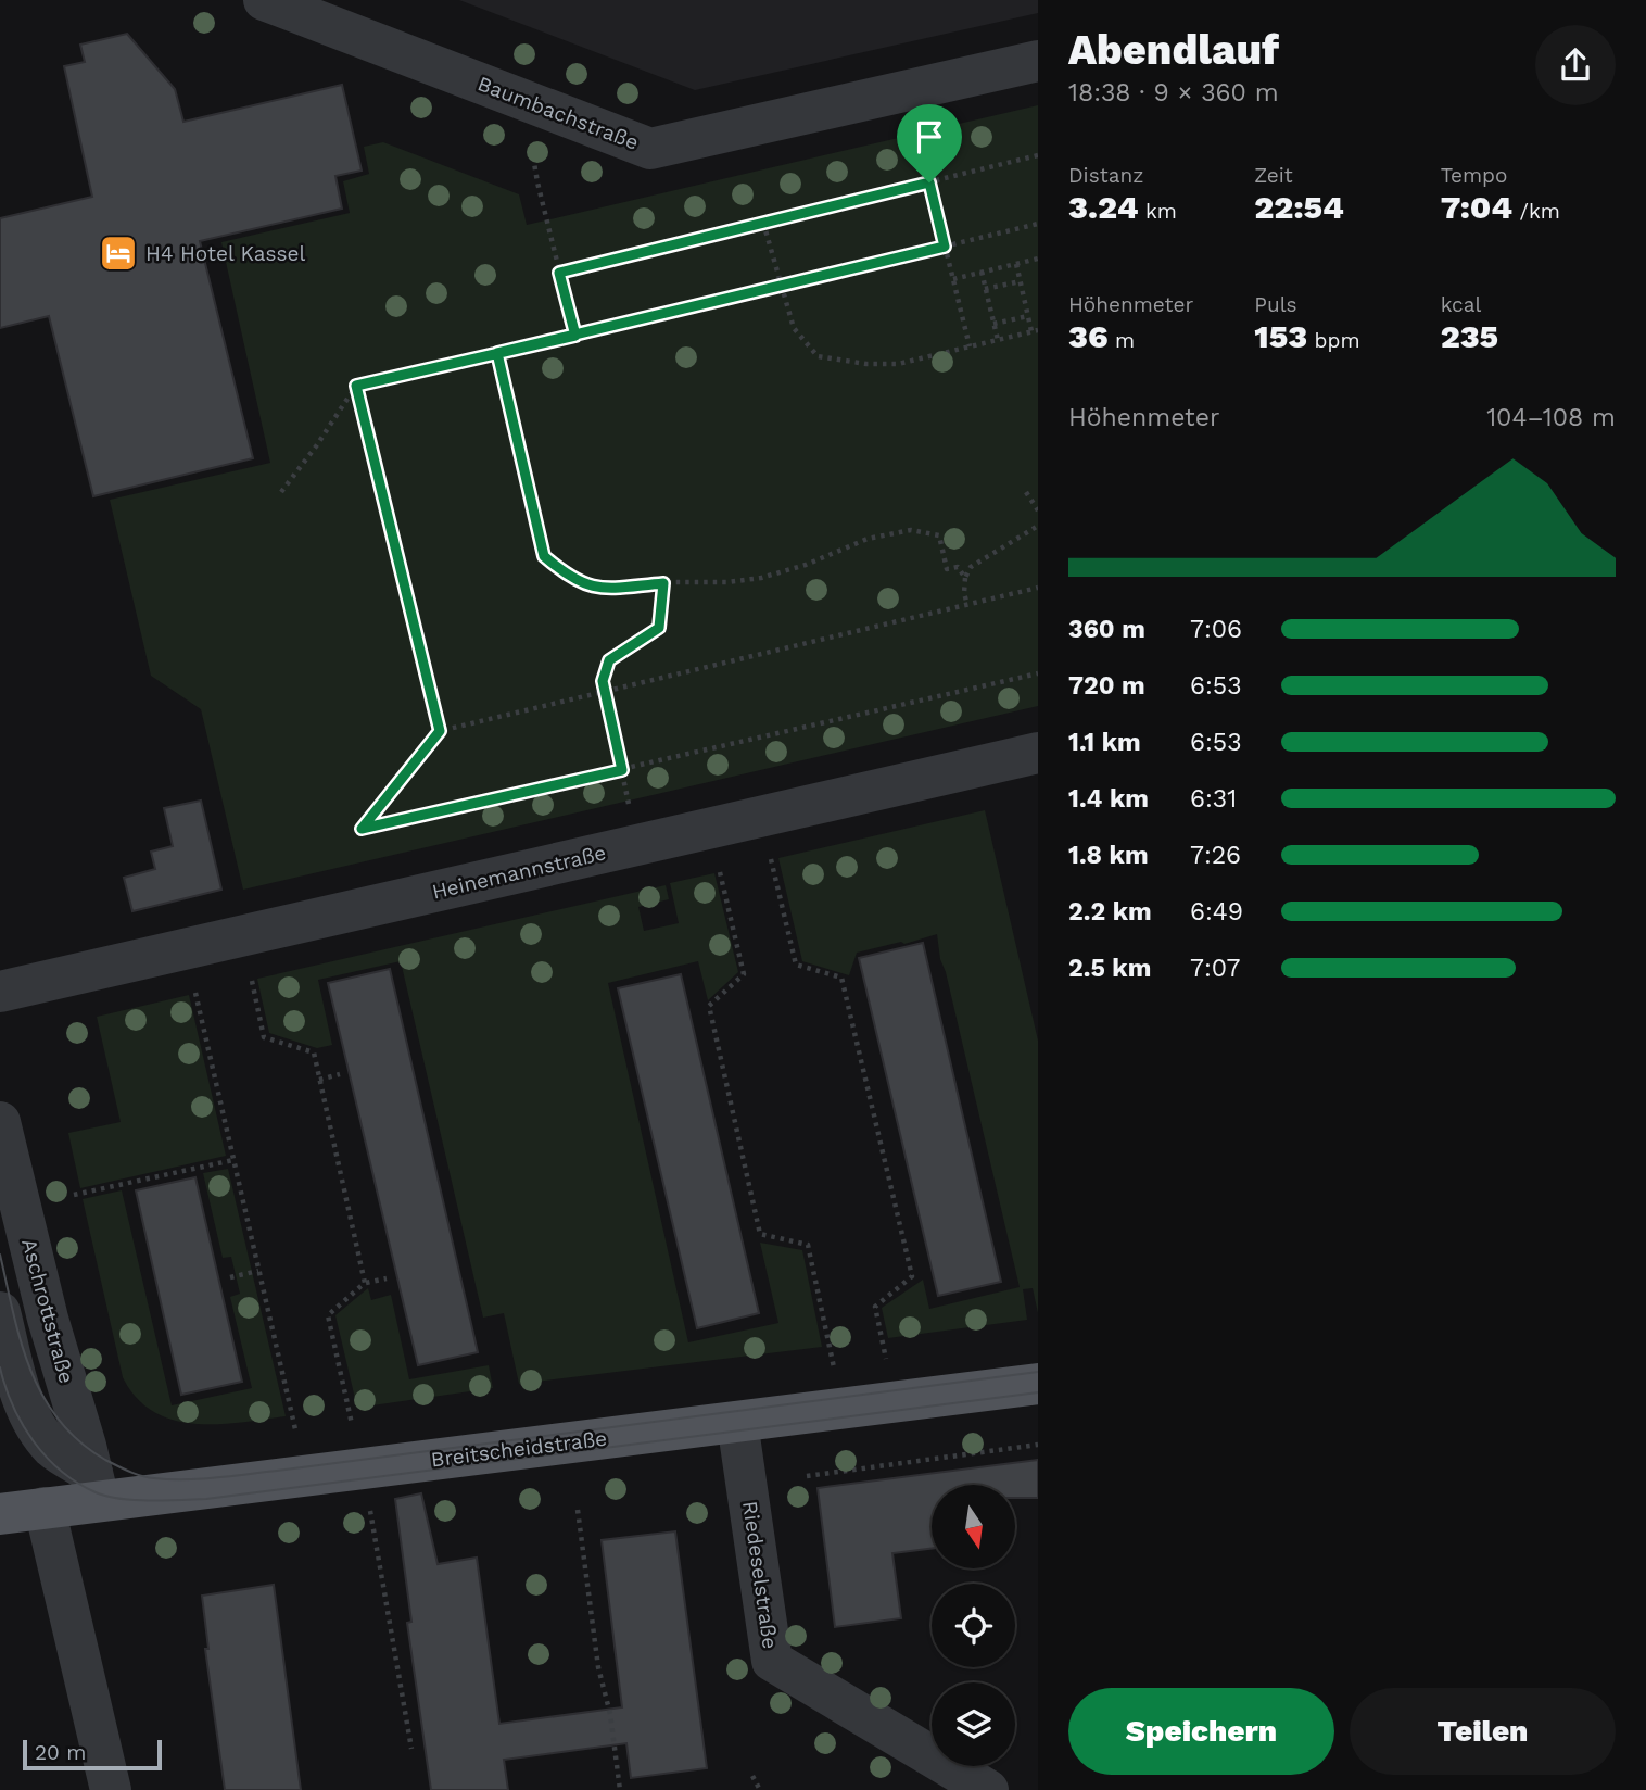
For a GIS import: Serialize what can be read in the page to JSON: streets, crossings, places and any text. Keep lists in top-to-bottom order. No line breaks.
{"streets":{"main road":["Breitscheidstraße"],"street":["Baumbachstraße","Heinemannstraße","Aschrottstraße","Riedeselstraße"]},"crossings":[["Aschrottstraße","Breitscheidstraße"],["Breitscheidstraße","Riedeselstraße"]],"places":{"hotel":["H4 Hotel Kassel"]},"scale_bar":"20 m","north":"bottom","page":{"heading":["Abendlauf","18:38 · 9 × 360 m"],"stats":[["Distanz","3.24 km"],["Zeit","22:54"],["Tempo","7:04 /km"],["Höhenmeter","36 m"],["Puls","153 bpm"],["kcal","235"]],"chart":["Höhenmeter","104–108 m"],"list":[{"name":"360 m","note":"7:06"},{"name":"720 m","note":"6:53"},{"name":"1.1 km","note":"6:53"},{"name":"1.4 km","note":"6:31"},{"name":"1.8 km","note":"7:26"},{"name":"2.2 km","note":"6:49"},{"name":"2.5 km","note":"7:07"}],"buttons":["Speichern","Teilen"],"scale":"20 m"}}
